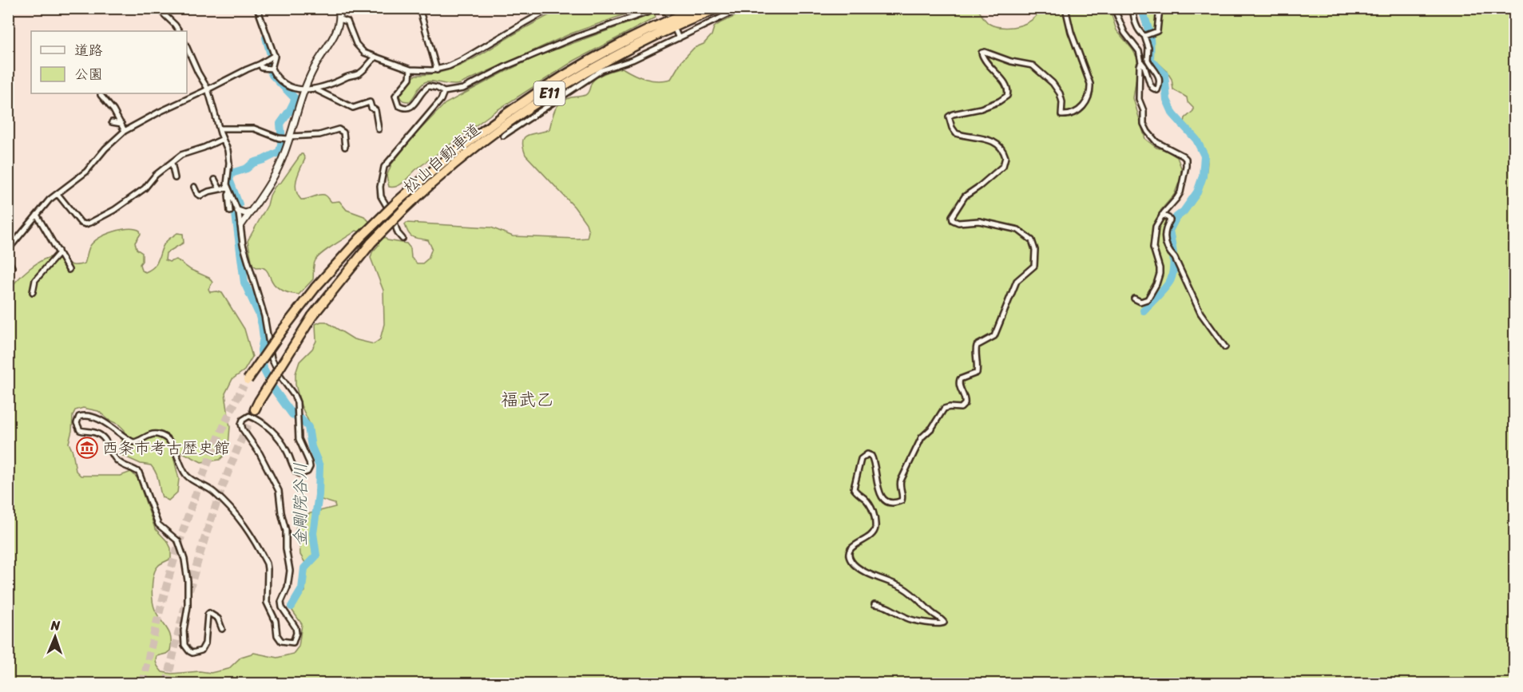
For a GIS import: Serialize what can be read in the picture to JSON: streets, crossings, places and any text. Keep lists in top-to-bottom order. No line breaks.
{"streets":{"highway":["E11","松山自動車道"]},"districts":["福武乙"],"water":["金剛院谷川"],"places":{"museum":["西条市考古歴史館"]},"legend":["道路","公園"],"north":"top"}
